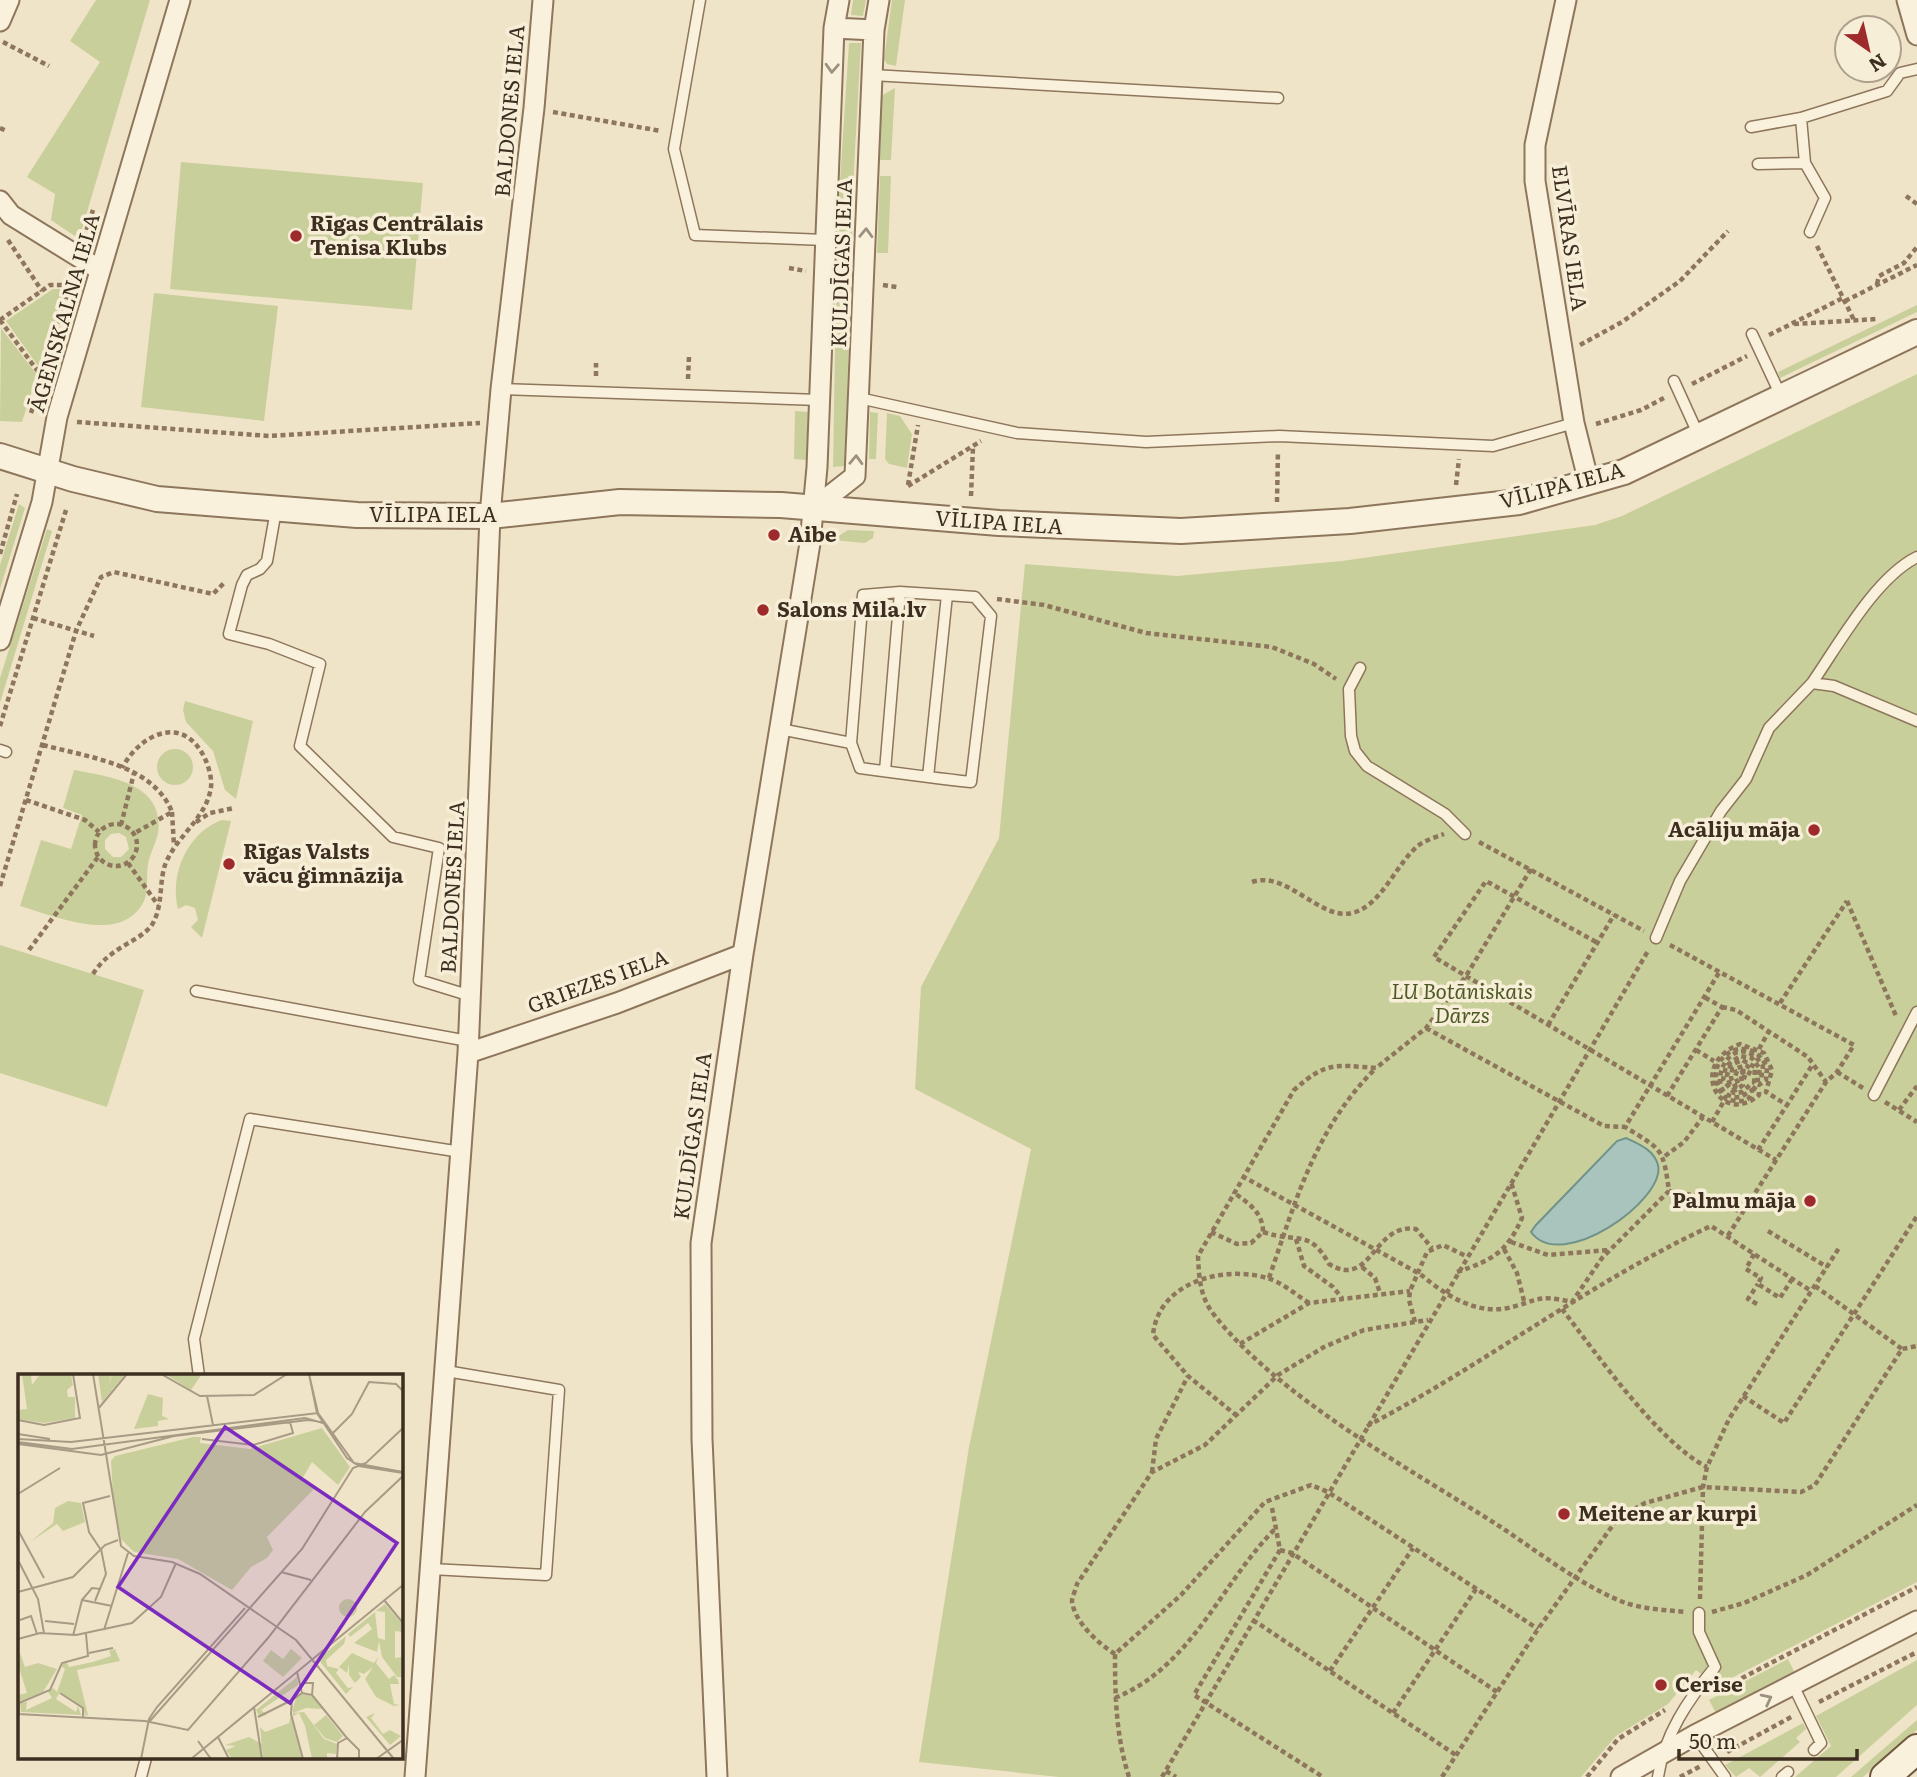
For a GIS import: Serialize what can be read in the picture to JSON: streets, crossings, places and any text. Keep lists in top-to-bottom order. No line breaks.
{"streets":{"street":["BALDONES IELA","ELVĪRAS IELA","KULDĪGAS IELA","ĀGENSKALNA IELA","VĪLIPA IELA","GRIEZES IELA"]},"crossings":[["BALDONES IELA","VĪLIPA IELA"],["BALDONES IELA","GRIEZES IELA"],["ELVĪRAS IELA","VĪLIPA IELA"],["KULDĪGAS IELA","VĪLIPA IELA"],["KULDĪGAS IELA","GRIEZES IELA"],["ĀGENSKALNA IELA","VĪLIPA IELA"]],"parks":["LU Botāniskais Dārzs"],"places":["Rīgas Centrālais Tenisa Klubs","Aibe","Salons Mila.lv","Acāliju māja","Rīgas Valsts vācu ģimnāzija","Palmu māja","Meitene ar kurpi","Cerise"],"scale_bar":"50 m","north":"bottom right"}
